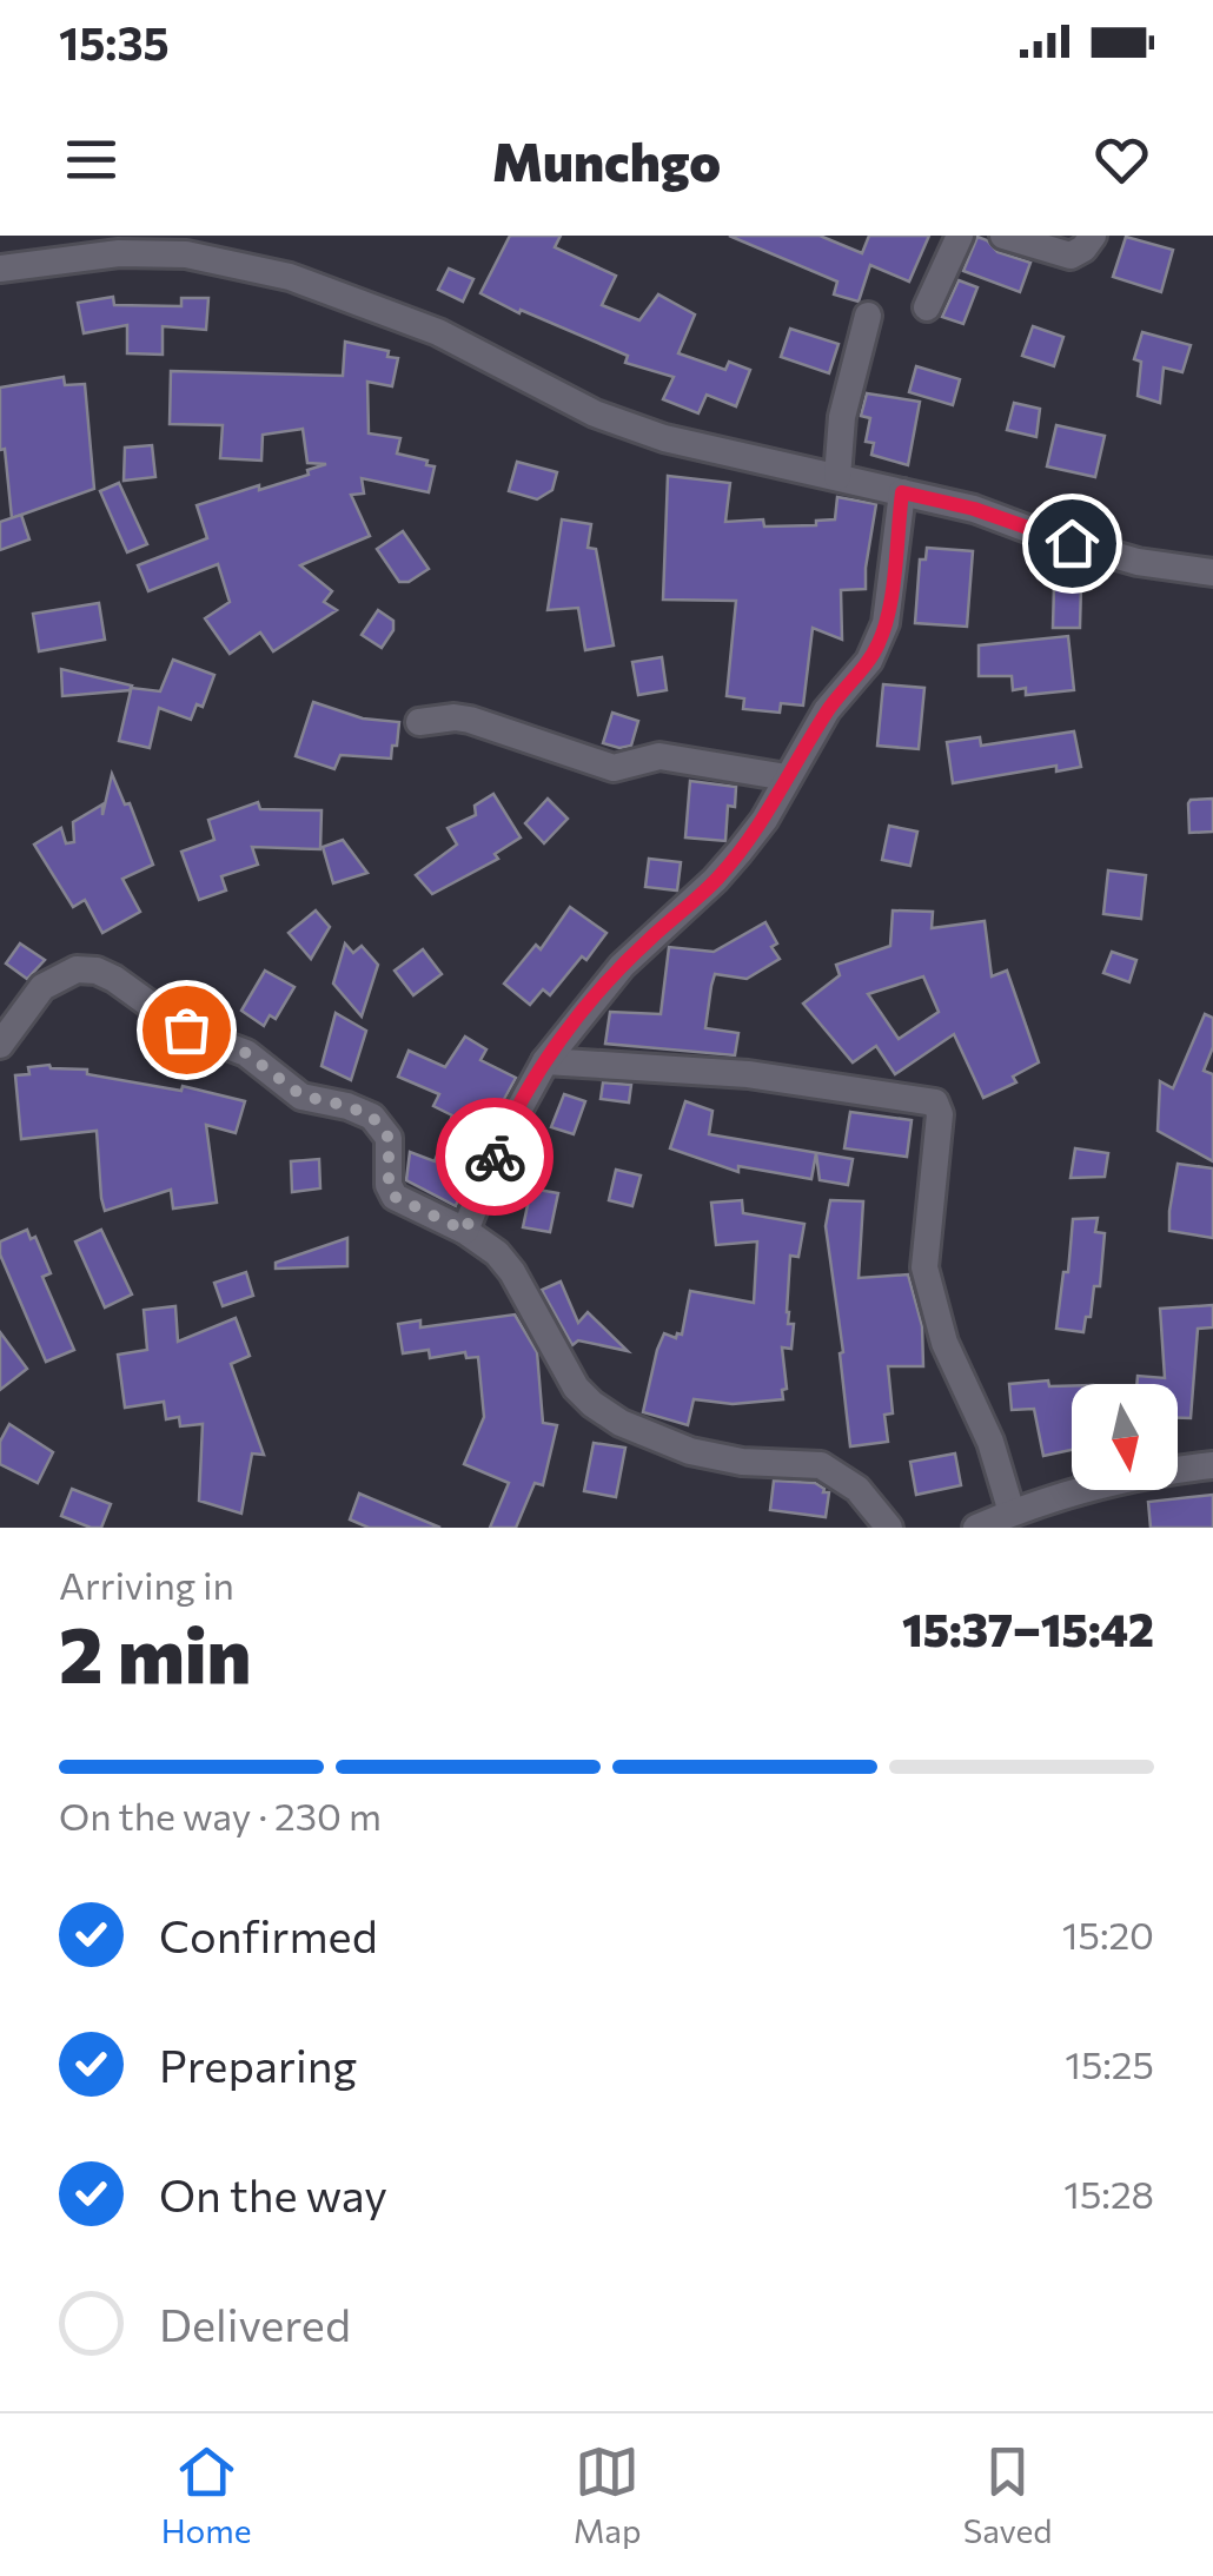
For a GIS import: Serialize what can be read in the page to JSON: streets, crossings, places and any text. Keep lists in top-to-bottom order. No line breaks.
{"north":"bottom","page":{"status":"15:35","header":"Munchgo","heading":["2 min","Arriving in","15:37–15:42"],"bar":"On the way · 230 m","list":[["Confirmed","15:20"],["Preparing","15:25"],["On the way","15:28"],"Delivered"],"tabs":["Home","Map","Saved"]}}
